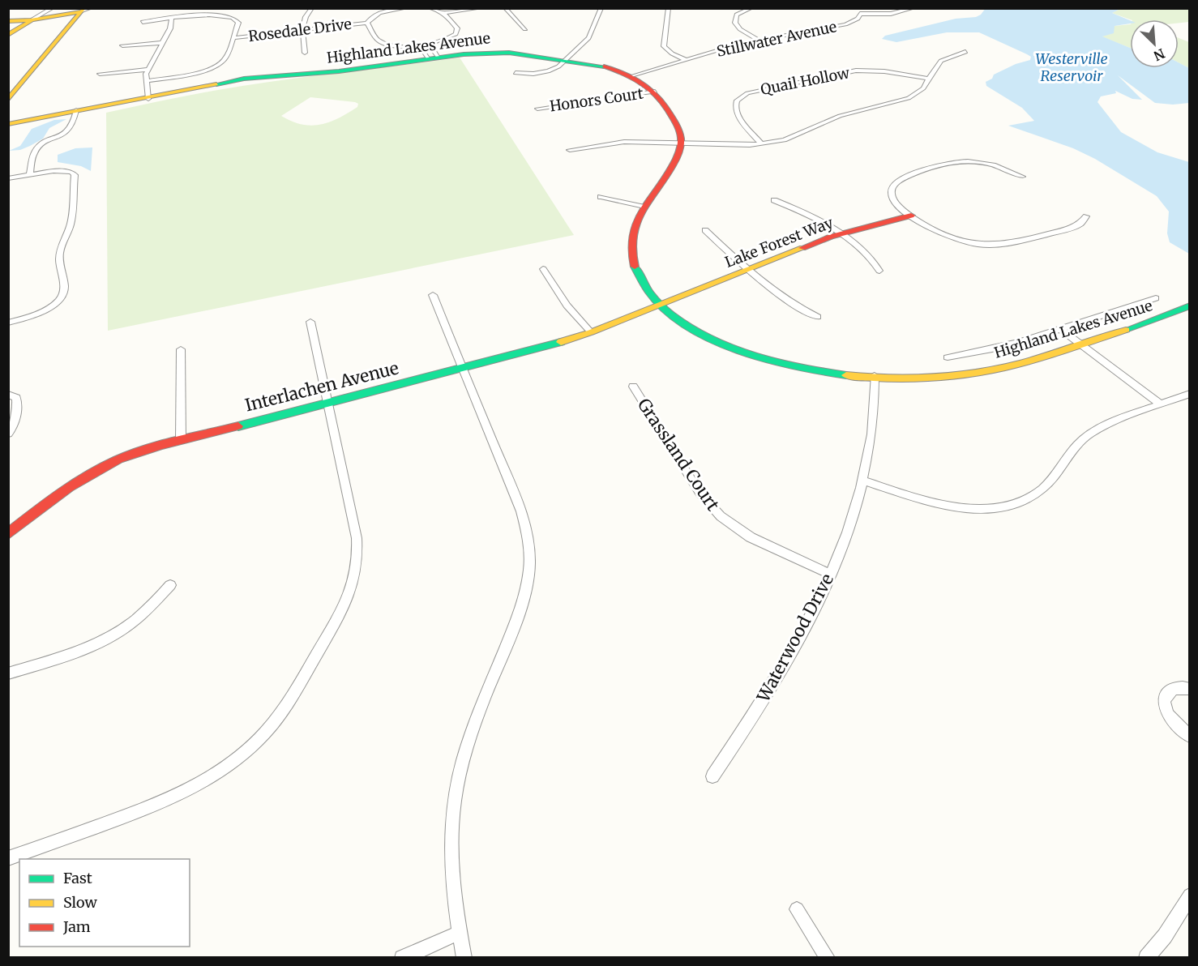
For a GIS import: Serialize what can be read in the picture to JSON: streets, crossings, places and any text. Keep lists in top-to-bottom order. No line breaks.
{"streets":{"street":["Rosedale Drive","Stillwater Avenue","Highland Lakes Avenue","Quail Hollow","Honors Court","Lake Forest Way","Interlachen Avenue","Grassland Court","Waterwood Drive"]},"crossings":[["Stillwater Avenue","Highland Lakes Avenue"],["Highland Lakes Avenue","Honors Court"],["Highland Lakes Avenue","Lake Forest Way"],["Highland Lakes Avenue","Interlachen Avenue"],["Highland Lakes Avenue","Waterwood Drive"],["Lake Forest Way","Interlachen Avenue"],["Grassland Court","Waterwood Drive"]],"water":["Westerville Reservoir"],"legend":["Fast","Slow","Jam"],"north":"bottom right"}
